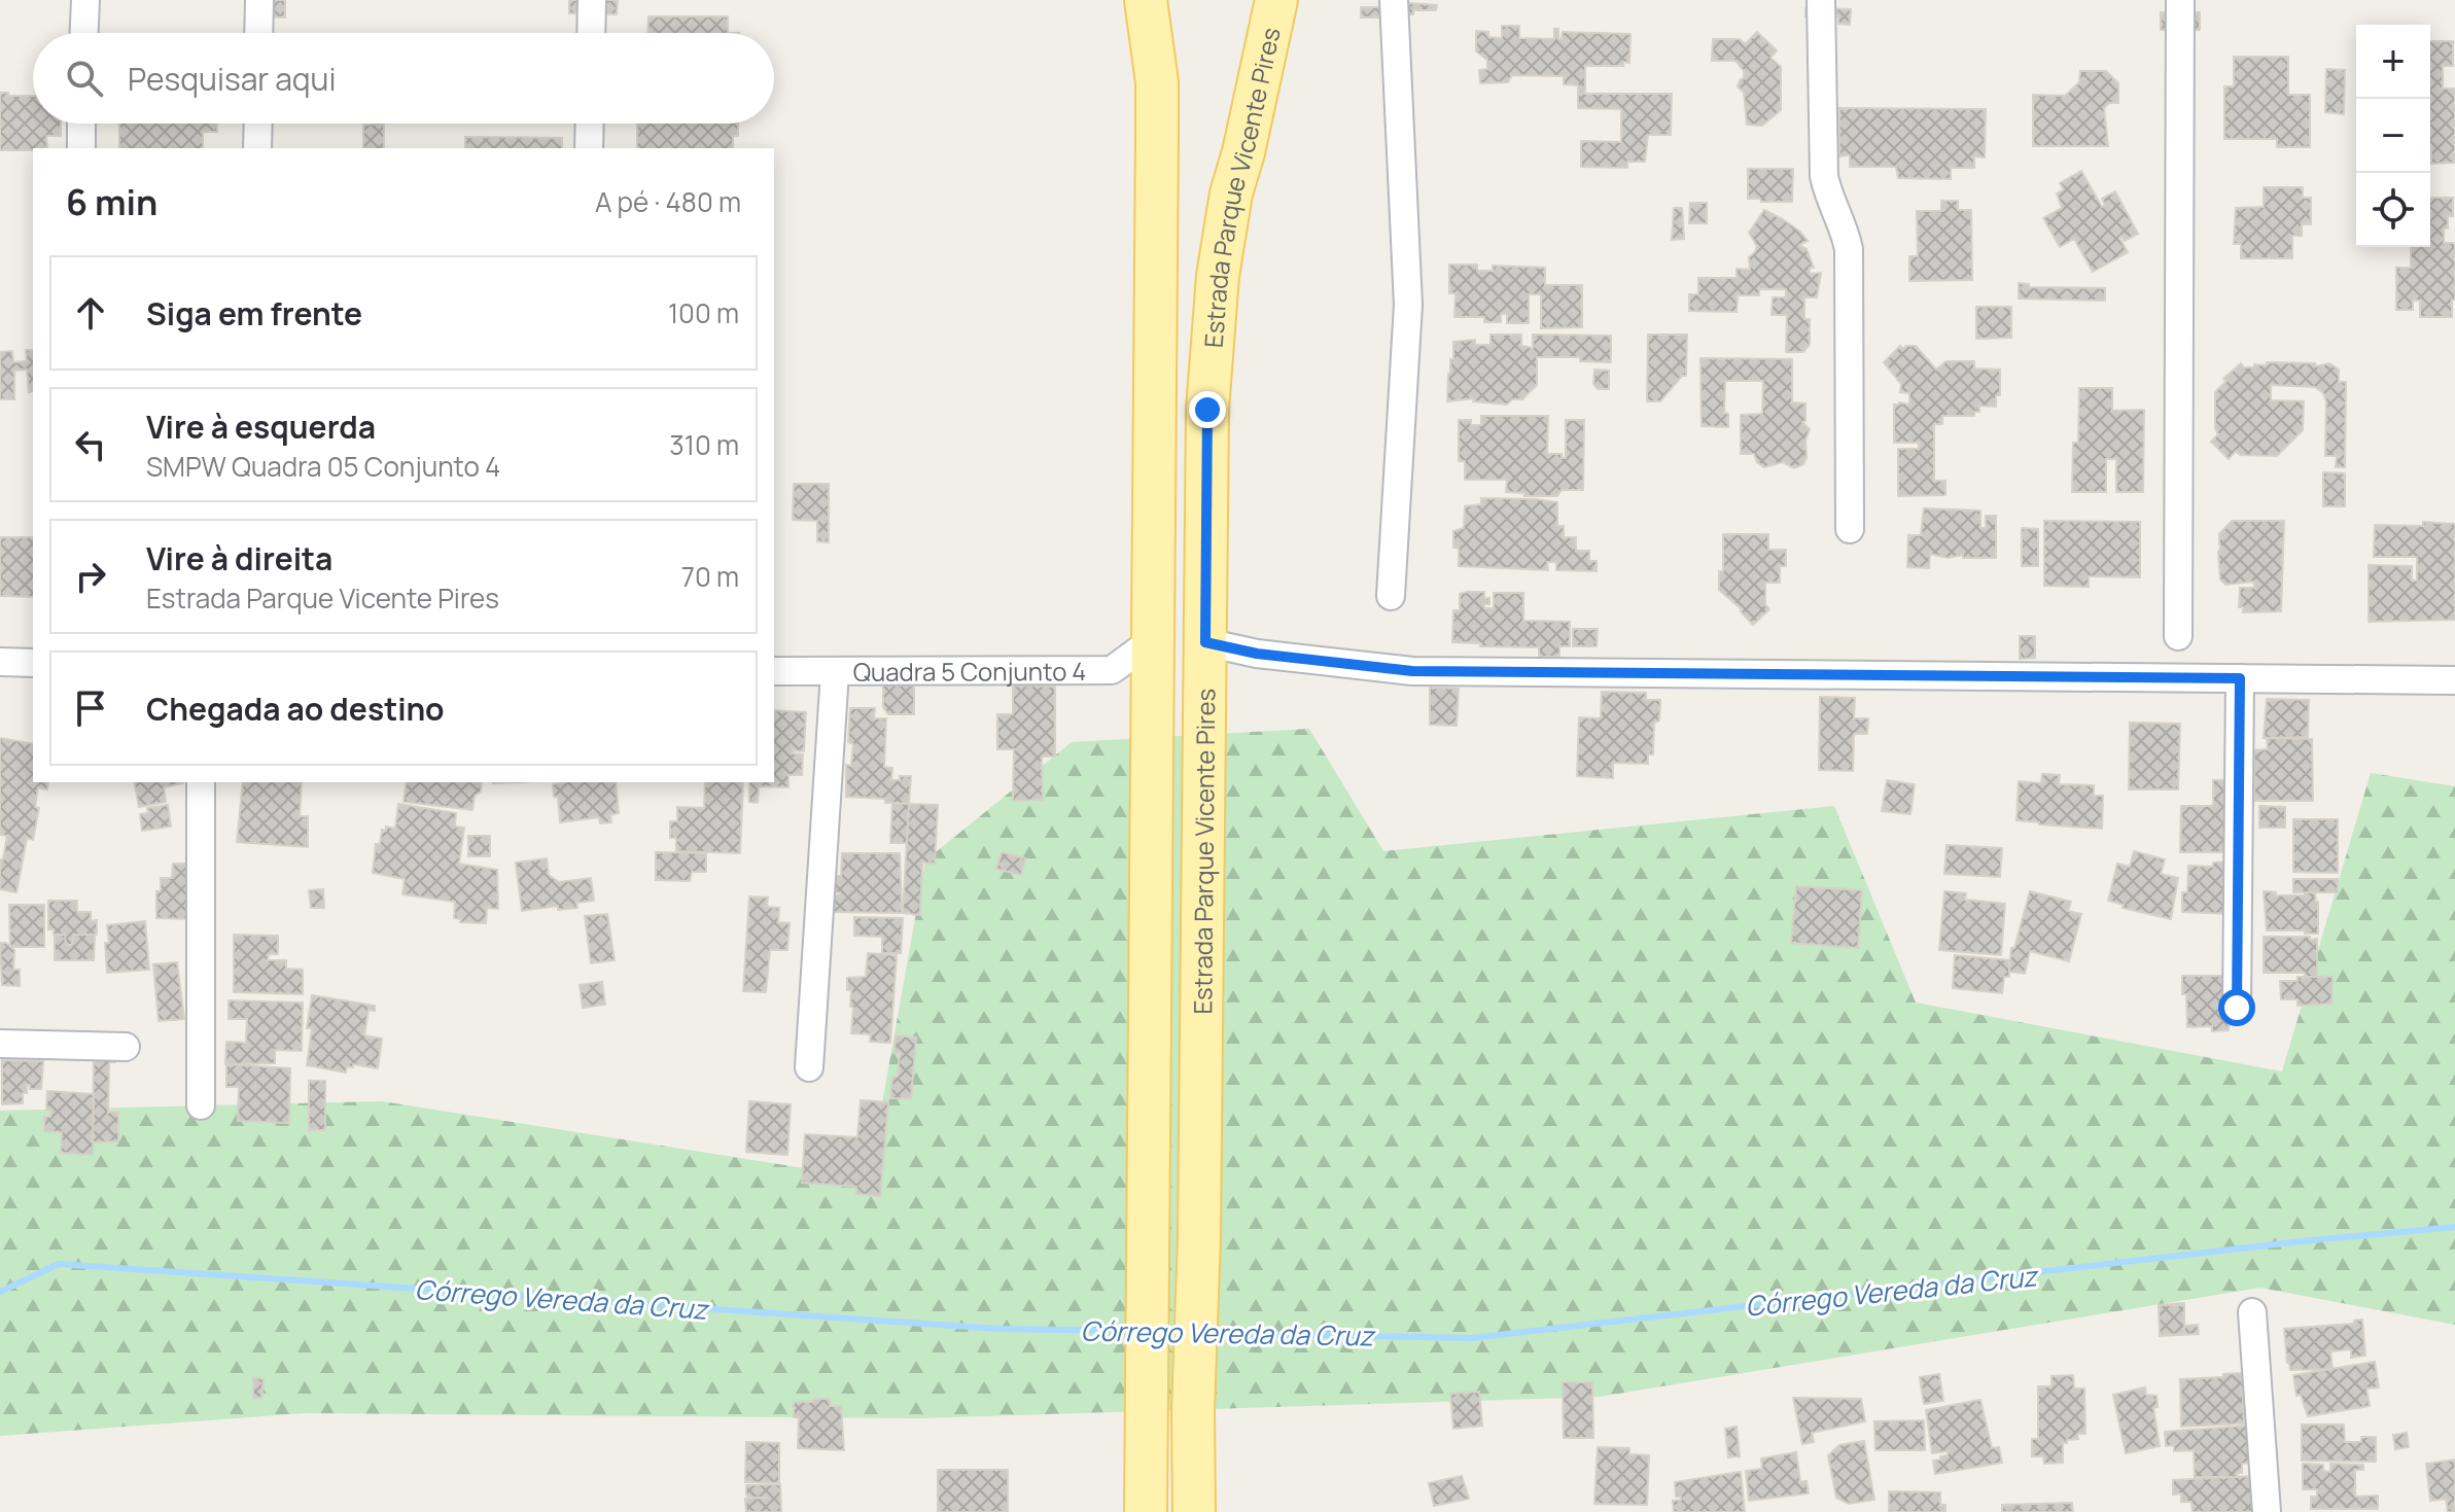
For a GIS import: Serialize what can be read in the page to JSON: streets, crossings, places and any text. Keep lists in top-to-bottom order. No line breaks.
{"streets":{"main road":["Estrada Parque Vicente Pires"],"street":["Quadra 5 Conjunto 4"]},"crossings":[["Estrada Parque Vicente Pires","Quadra 5 Conjunto 4"]],"water":["Córrego Vereda da Cruz"],"page":{"map_buttons":["+","−"],"search":"Pesquisar aqui","heading":["6 min","A pé · 480 m"],"list":[["Siga em frente","100 m"],["Vire à esquerda","SMPW Quadra 05 Conjunto 4","310 m"],["Vire à direita","Estrada Parque Vicente Pires","70 m"],"Chegada ao destino"]}}
